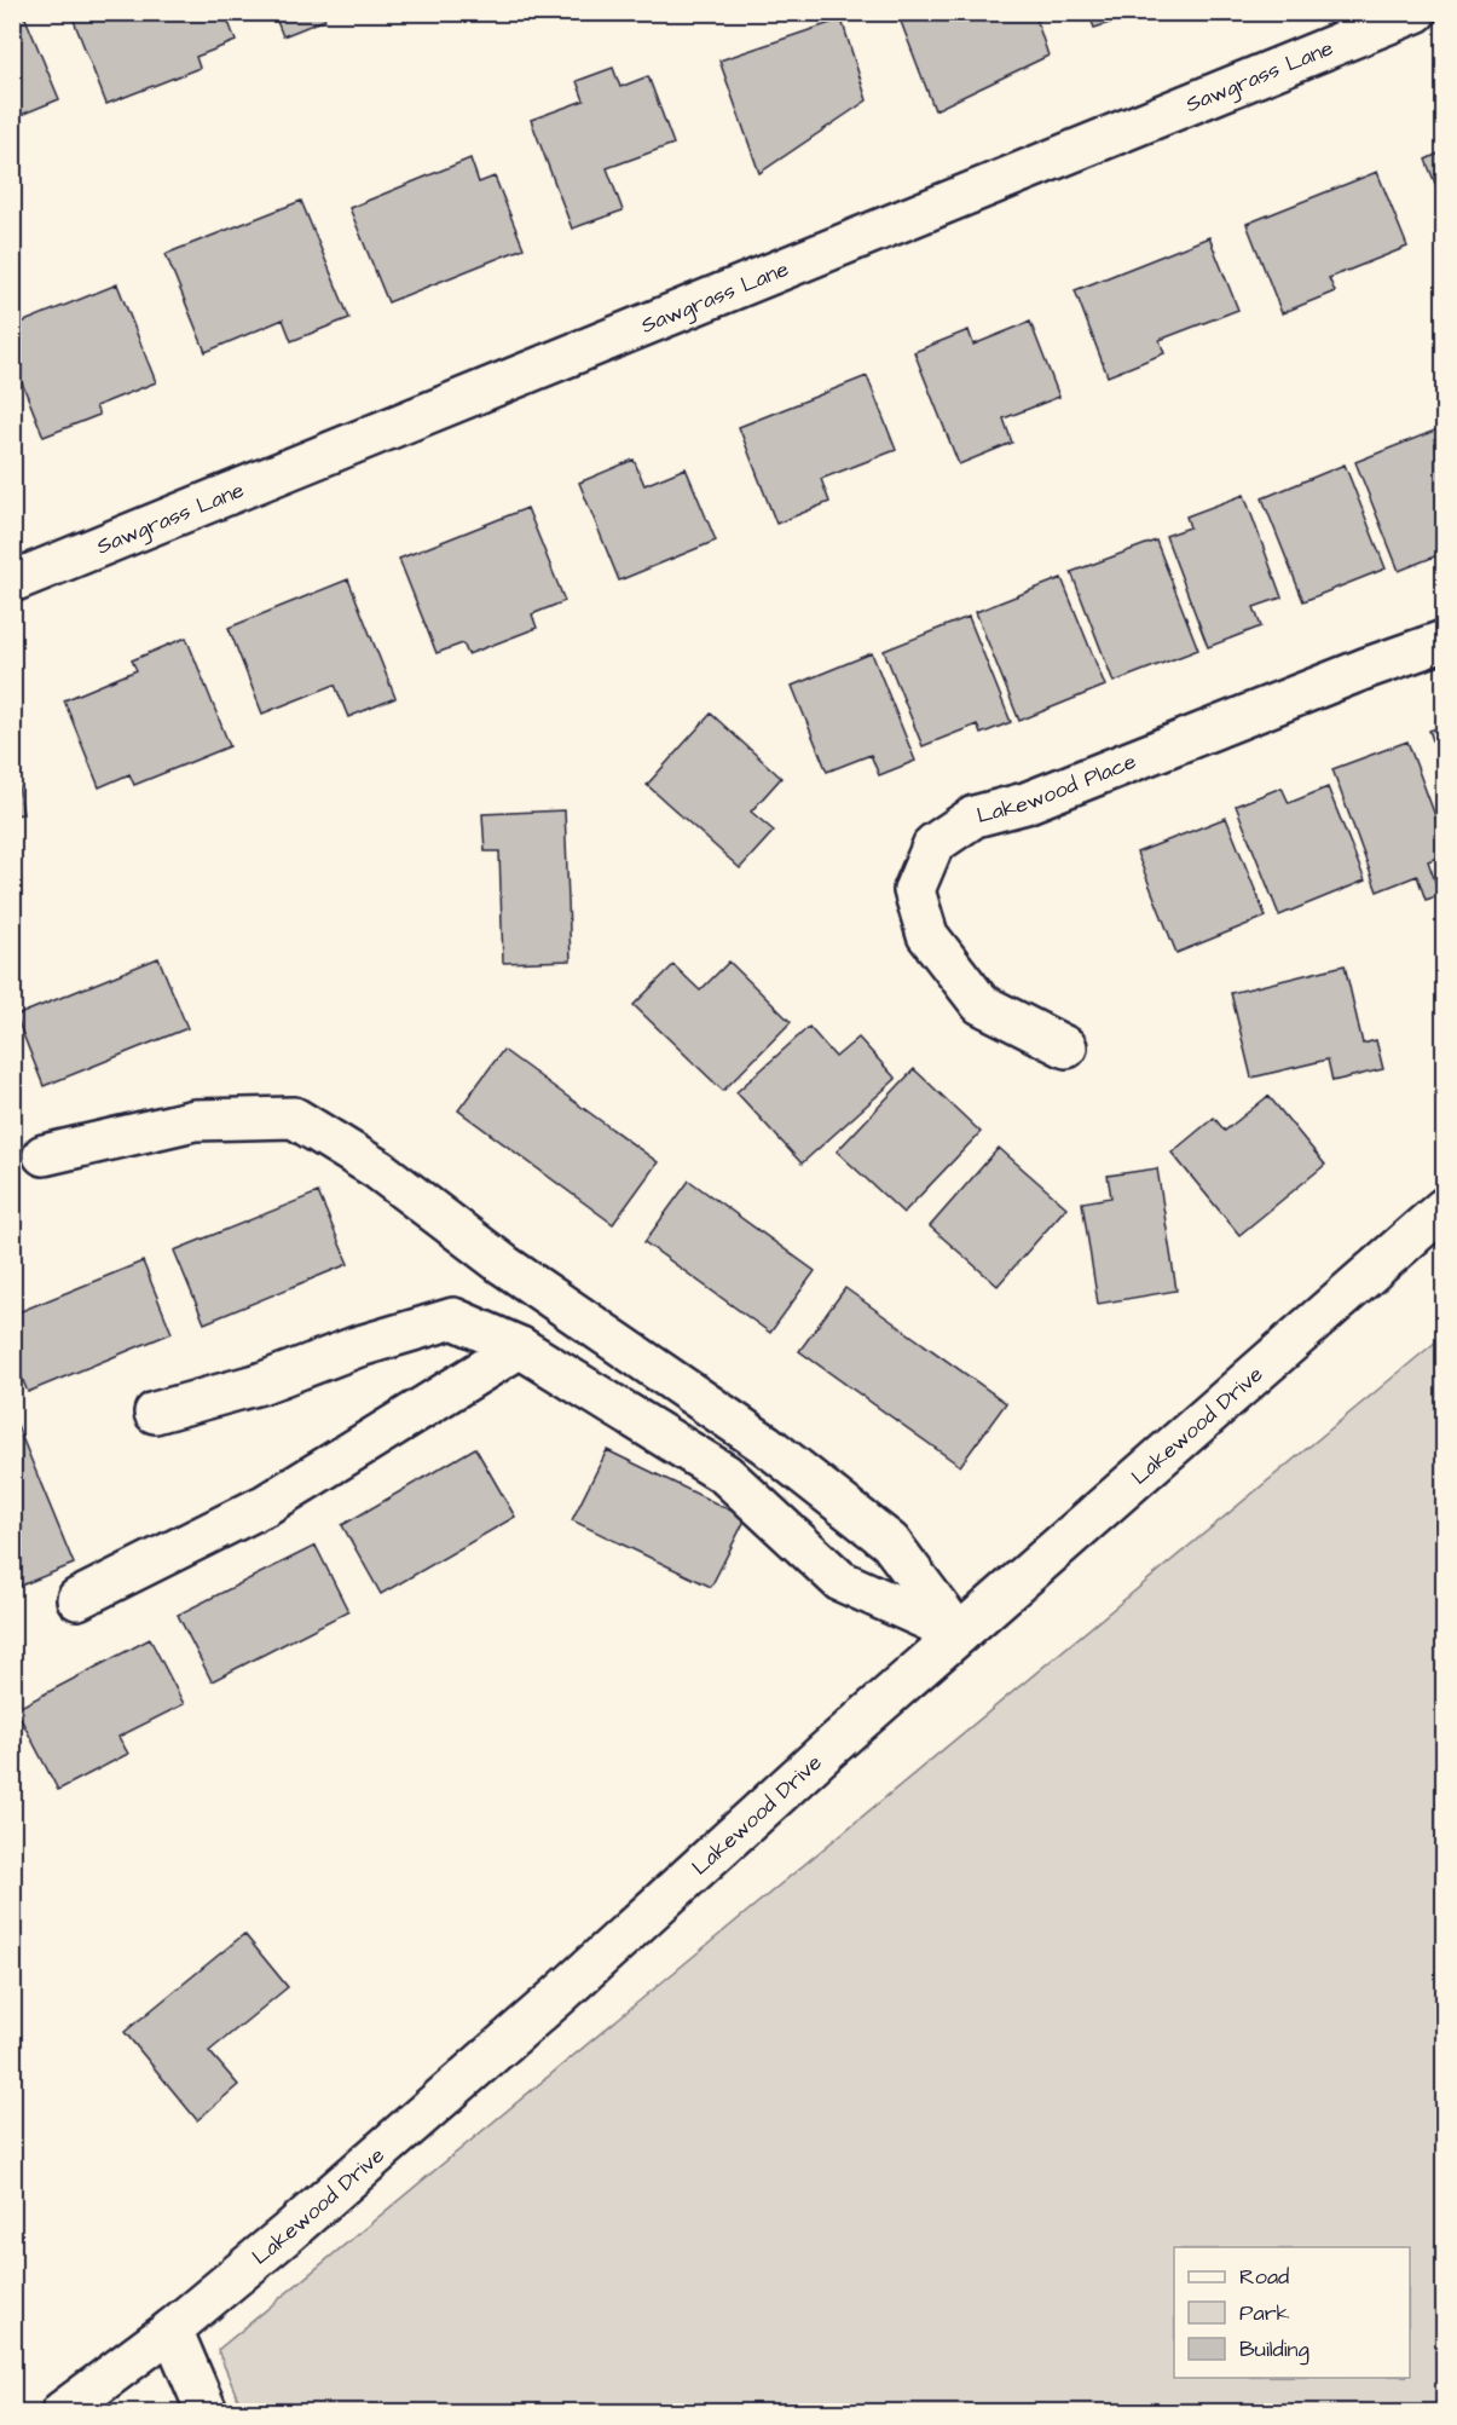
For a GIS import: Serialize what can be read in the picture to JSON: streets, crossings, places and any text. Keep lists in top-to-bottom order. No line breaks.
{"streets":{"street":["Sawgrass Lane","Lakewood Place","Lakewood Drive"]},"legend":["Road","Park","Building"]}
